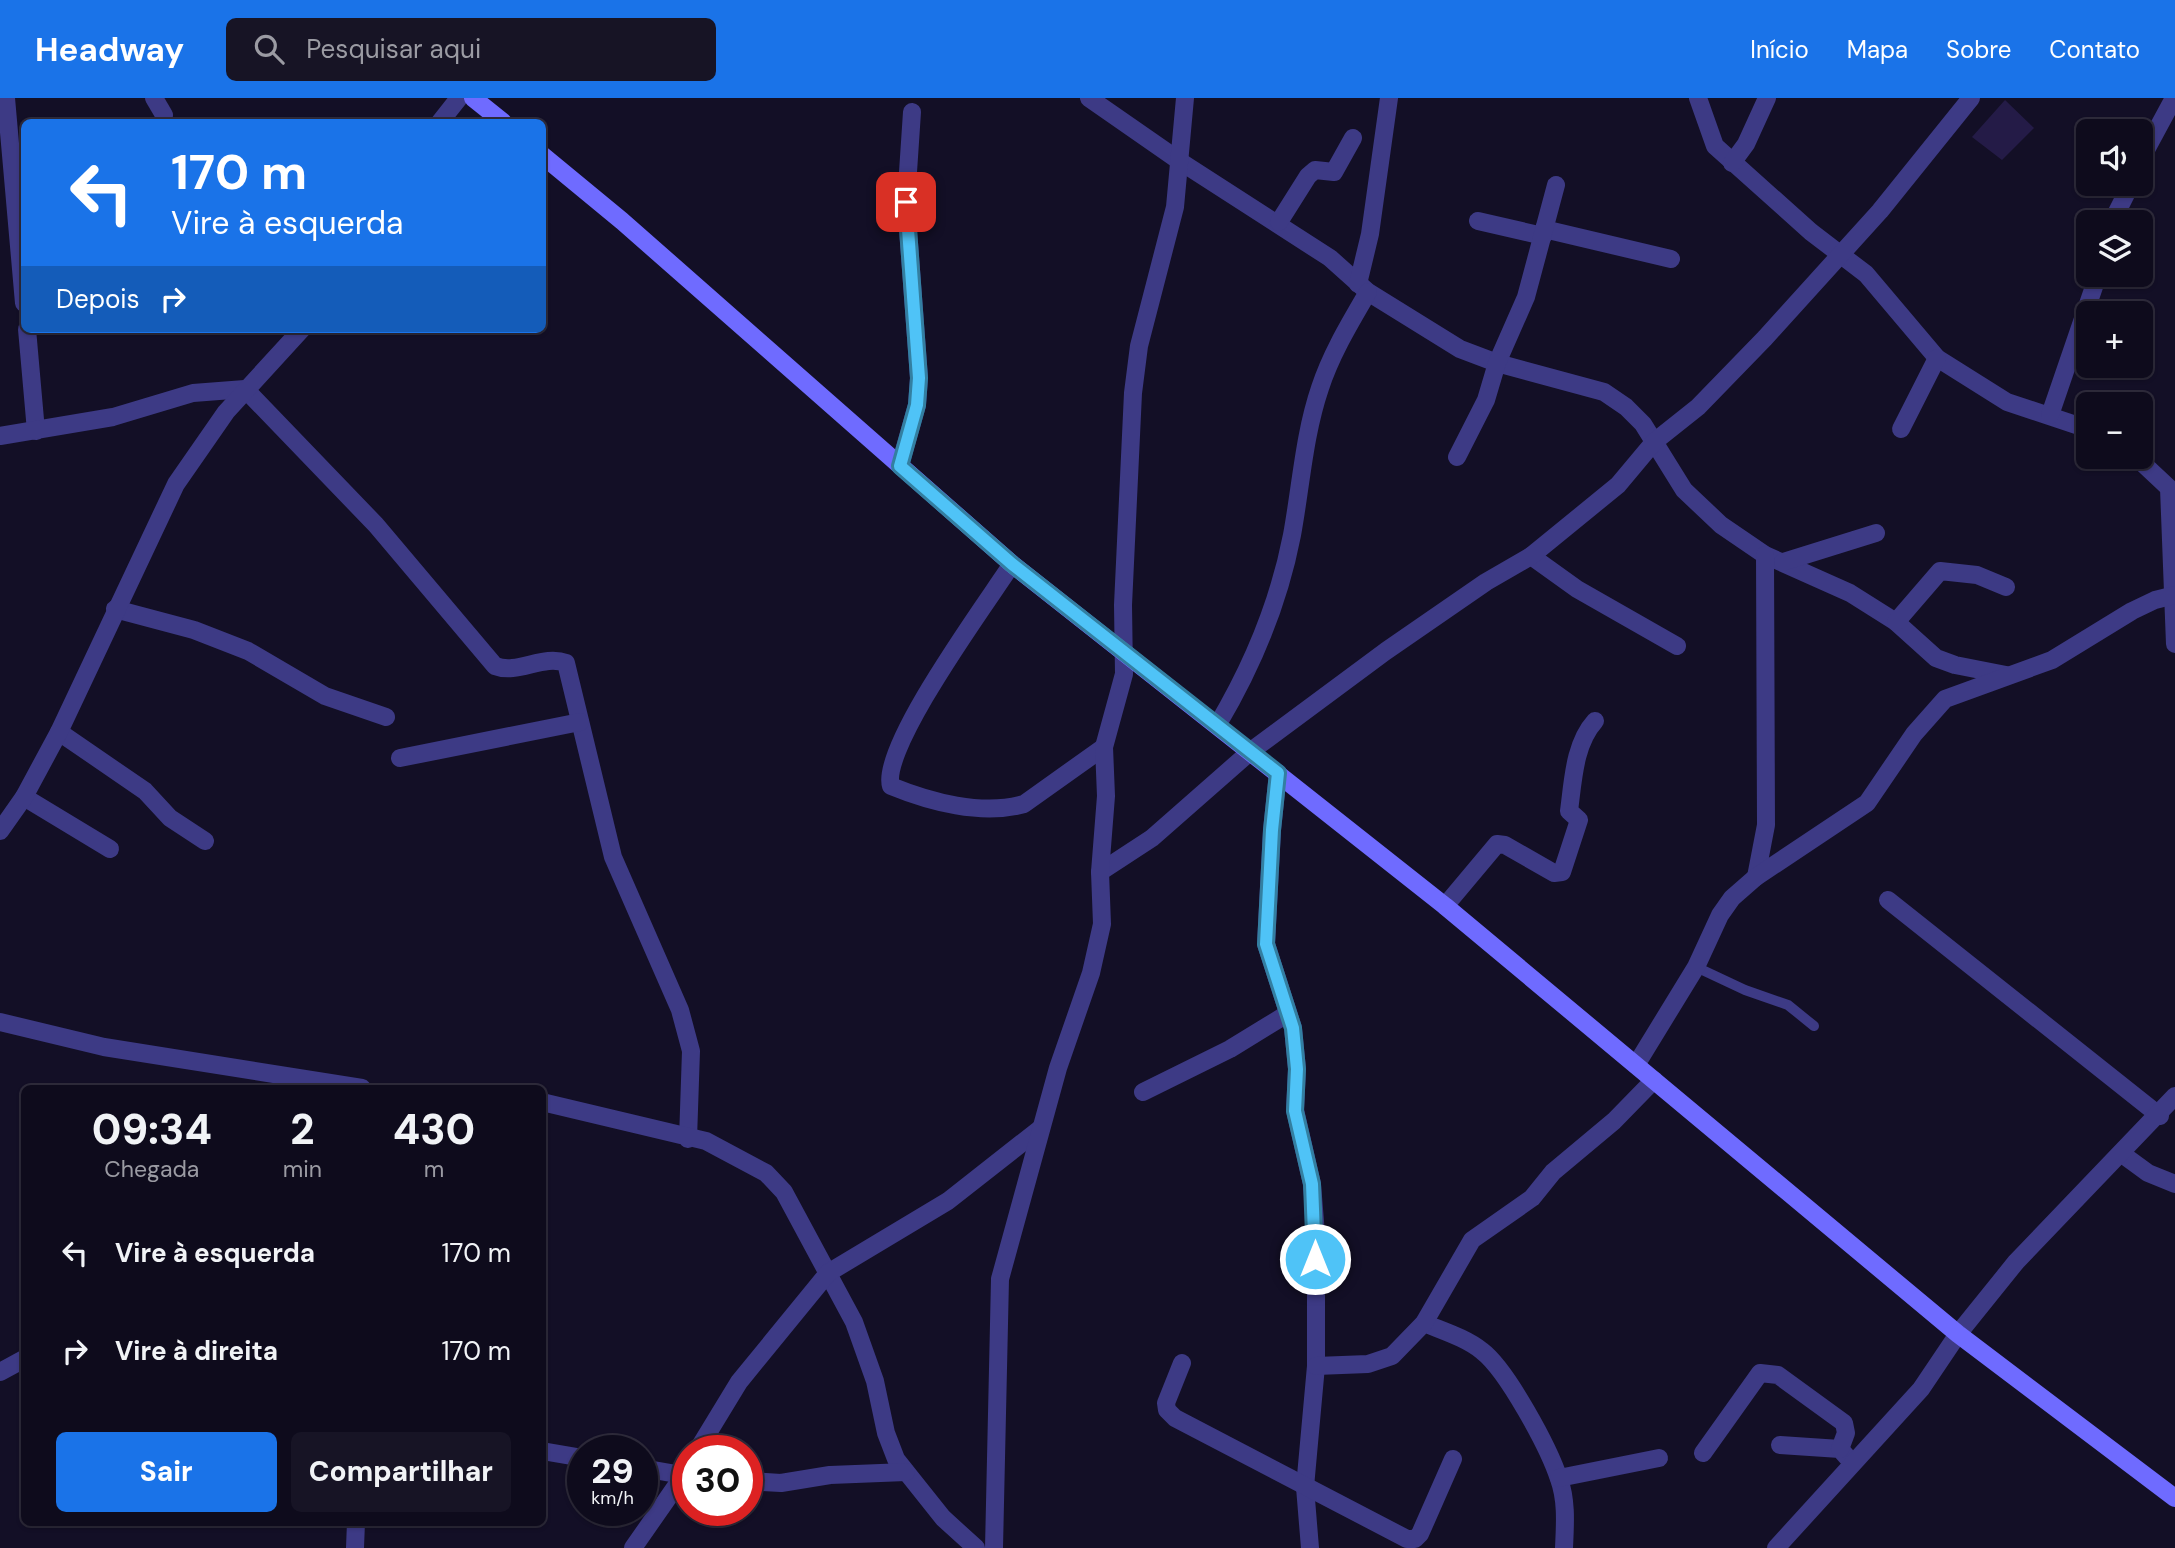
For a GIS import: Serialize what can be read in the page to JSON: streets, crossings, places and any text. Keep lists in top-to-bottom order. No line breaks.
{"page":{"header":"Headway","search":"Pesquisar aqui","nav":["Início","Mapa","Sobre","Contato"],"map_buttons":["+","−"],"turn":["170 m","Vire à esquerda"],"then":"Depois","eta":["09:34","Chegada","2","min","430","m"],"list":[{"name":"Vire à esquerda","value":"170 m"},{"name":"Vire à direita","value":"170 m"}],"buttons":["Sair","Compartilhar"],"speed":"29 km/h","limit":"30"}}
